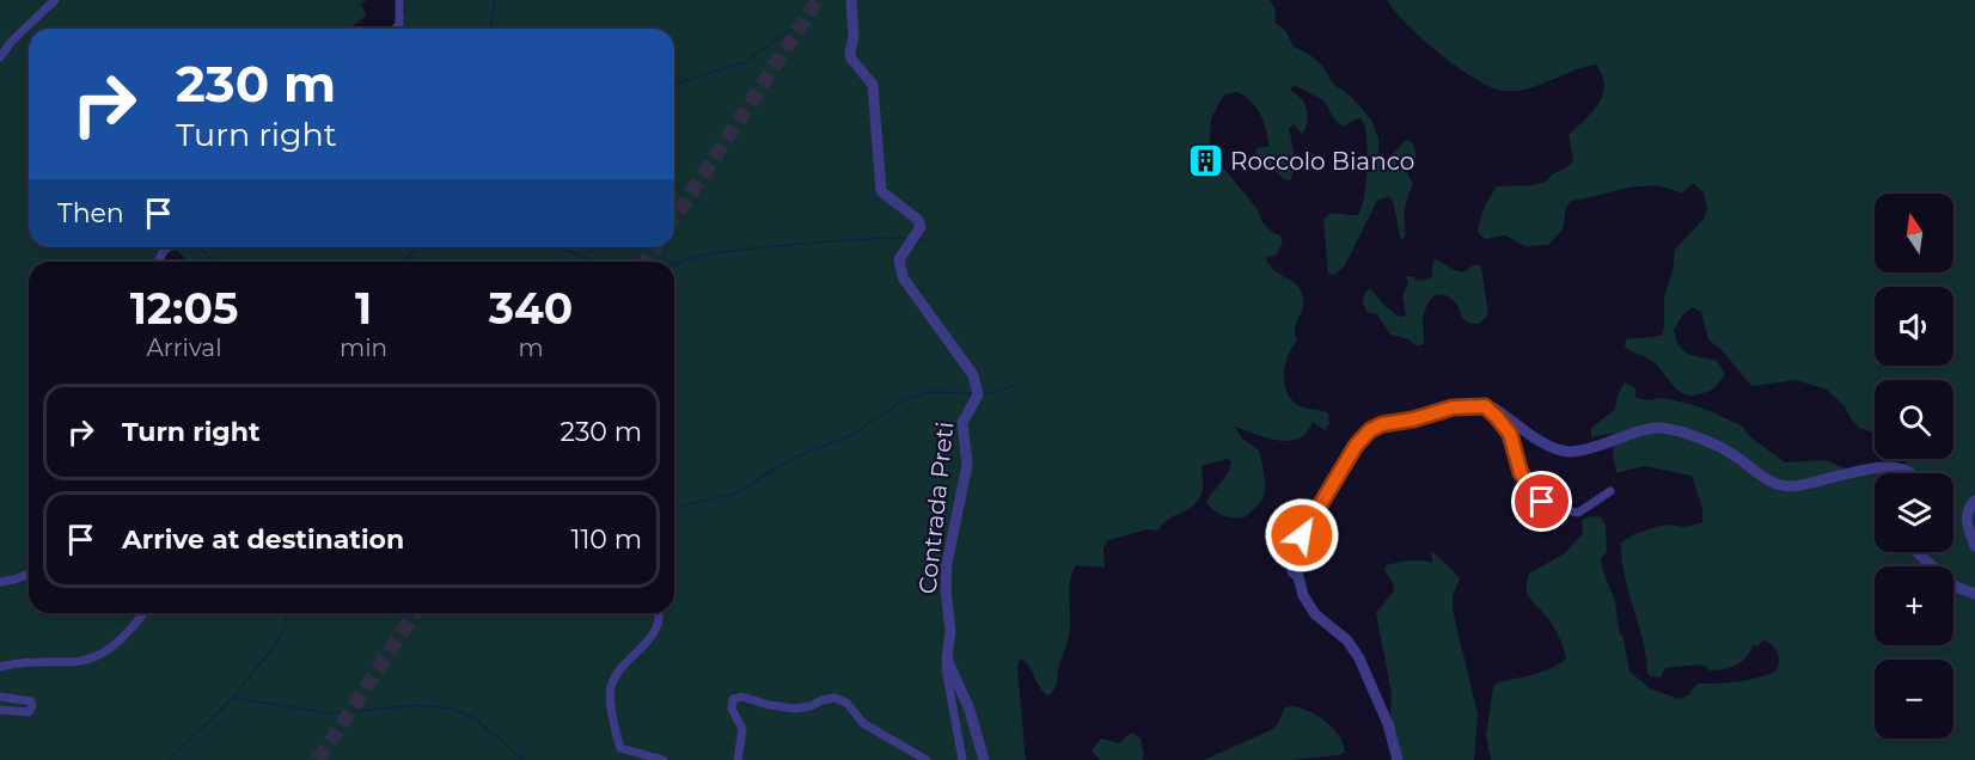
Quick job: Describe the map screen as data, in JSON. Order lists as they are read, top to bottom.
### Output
{
  "streets": {
    "street": ["Contrada Preti"]
  },
  "places": {
    "building": ["Roccolo Bianco"]
  },
  "north": "top",
  "page": {
    "turn": ["230 m", "Turn right"],
    "then": "Then",
    "map_buttons": ["+", "−"],
    "eta": [
      "12:05",
      "Arrival",
      "1",
      "min",
      "340",
      "m"
    ],
    "list": [
      {
        "name": "Turn right",
        "value": "230 m"
      },
      {
        "name": "Arrive at destination",
        "value": "110 m"
      }
    ]
  }
}
